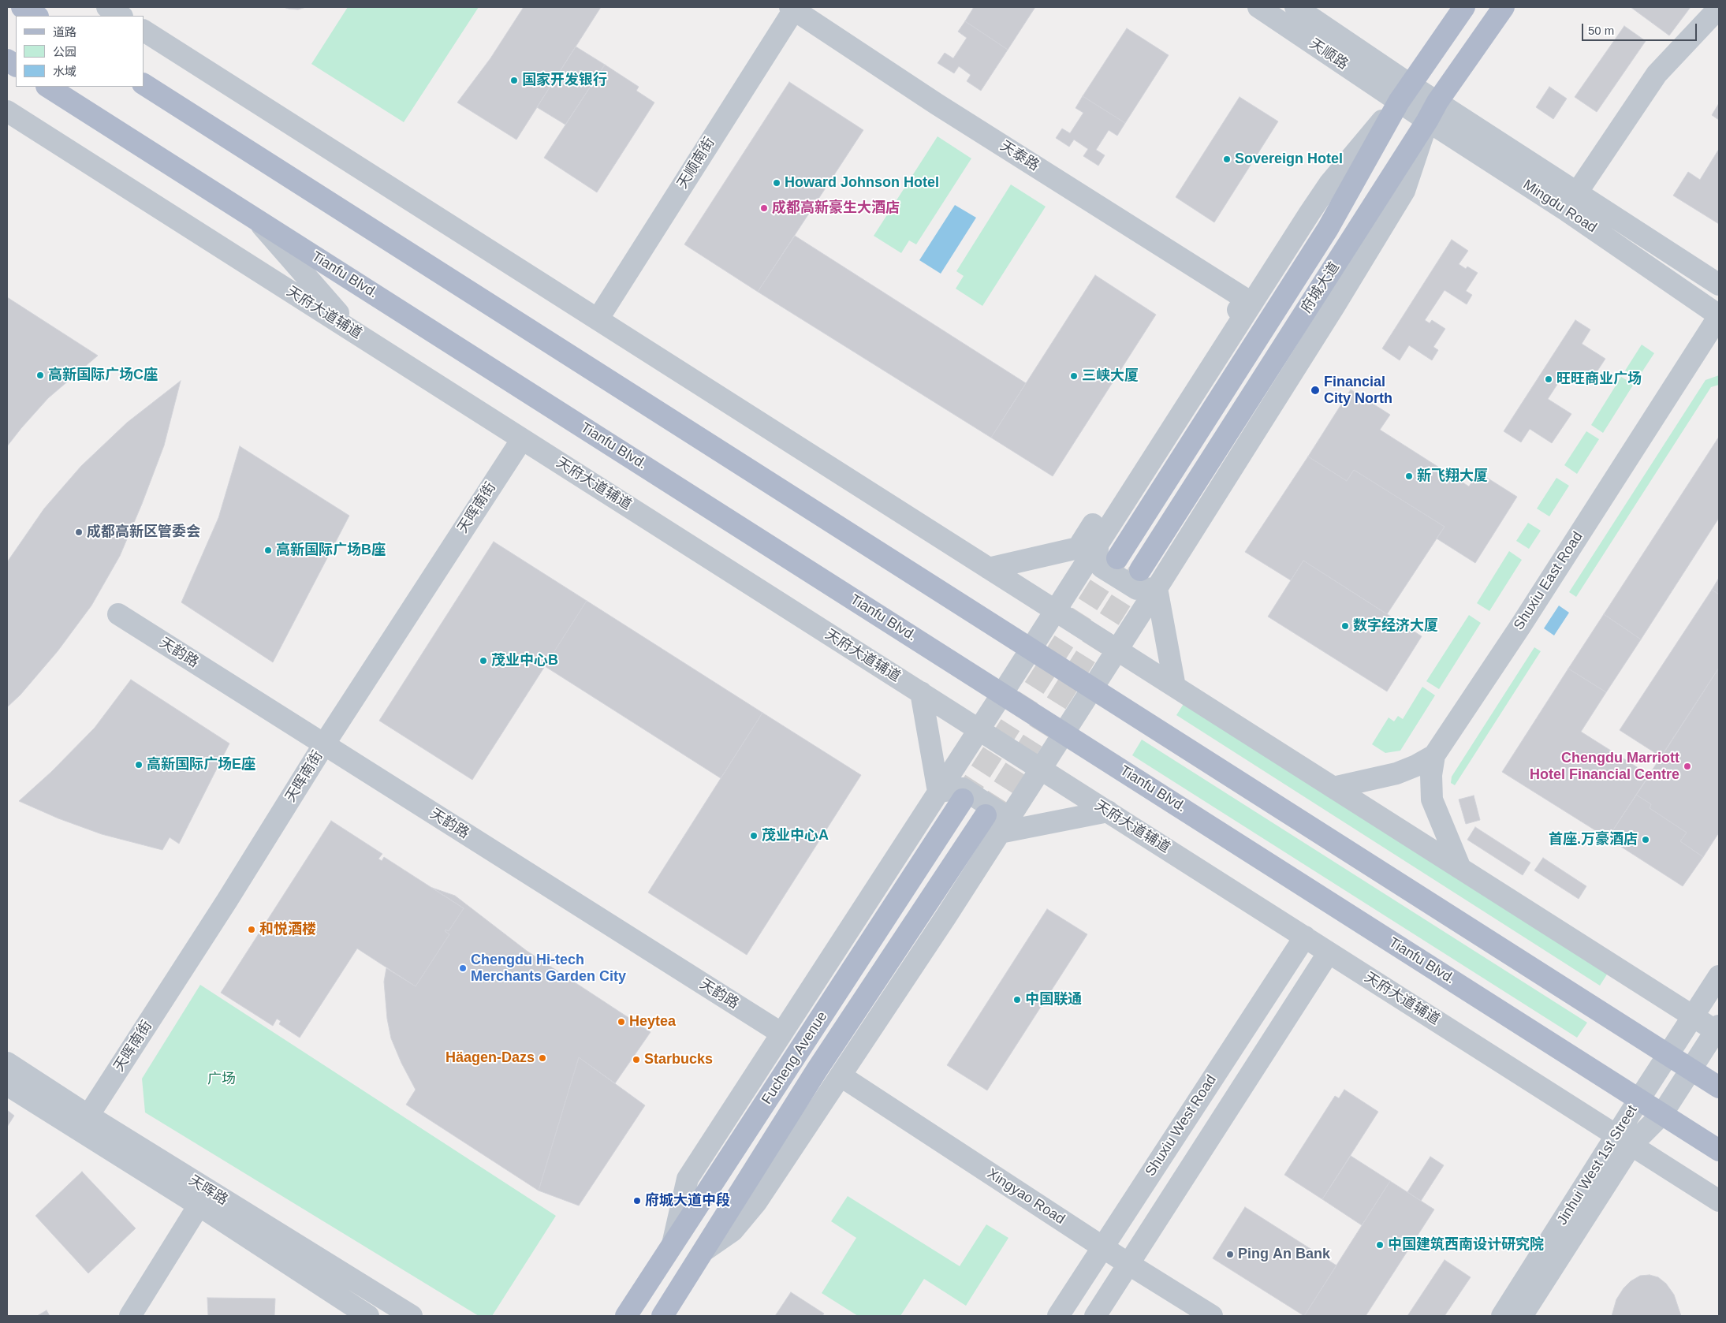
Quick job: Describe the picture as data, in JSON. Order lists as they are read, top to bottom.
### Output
{
  "streets": {
    "main road": ["Tianfu Blvd.", "府城大道", "Fucheng Avenue"],
    "street": [
      "天顺路",
      "天泰路",
      "天顺南街",
      "Mingdu Road",
      "天府大道辅道",
      "天晖南街",
      "Shuxiu East Road",
      "天韵路",
      "Shuxiu West Road",
      "Jinhui West 1st Street",
      "天晖路",
      "Xingyao Road"
    ]
  },
  "crossings": [
    ["天顺路", "Mingdu Road"],
    ["天顺路", "府城大道"],
    ["天泰路", "天顺南街"],
    ["Mingdu Road", "府城大道"],
    ["Mingdu Road", "Shuxiu East Road"],
    ["Tianfu Blvd.", "Jinhui West 1st Street"],
    ["天府大道辅道", "天晖南街"],
    ["天府大道辅道", "Shuxiu West Road"],
    ["天府大道辅道", "Jinhui West 1st Street"],
    ["天晖南街", "天韵路"],
    ["天晖南街", "天晖路"],
    ["Shuxiu West Road", "Xingyao Road"]
  ],
  "parks": ["广场"],
  "places": [
    "国家开发银行",
    "Sovereign Hotel",
    "Howard Johnson Hotel",
    "成都高新豪生大酒店",
    "高新国际广场C座",
    "三峡大厦",
    "旺旺商业广场",
    "Financial City North",
    "新飞翔大厦",
    "成都高新区管委会",
    "高新国际广场B座",
    "数字经济大厦",
    "茂业中心B",
    "高新国际广场E座",
    "Chengdu Marriott Hotel Financial Centre",
    "茂业中心A",
    "首座.万豪酒店",
    "和悦酒楼",
    "Chengdu Hi-tech Merchants Garden City",
    "中国联通",
    "Heytea",
    "Häagen-Dazs",
    "Starbucks",
    "府城大道中段",
    "中国建筑西南设计研究院",
    "Ping An Bank"
  ],
  "legend": ["道路", "公园", "水域"],
  "scale_bar": "50 m"
}
